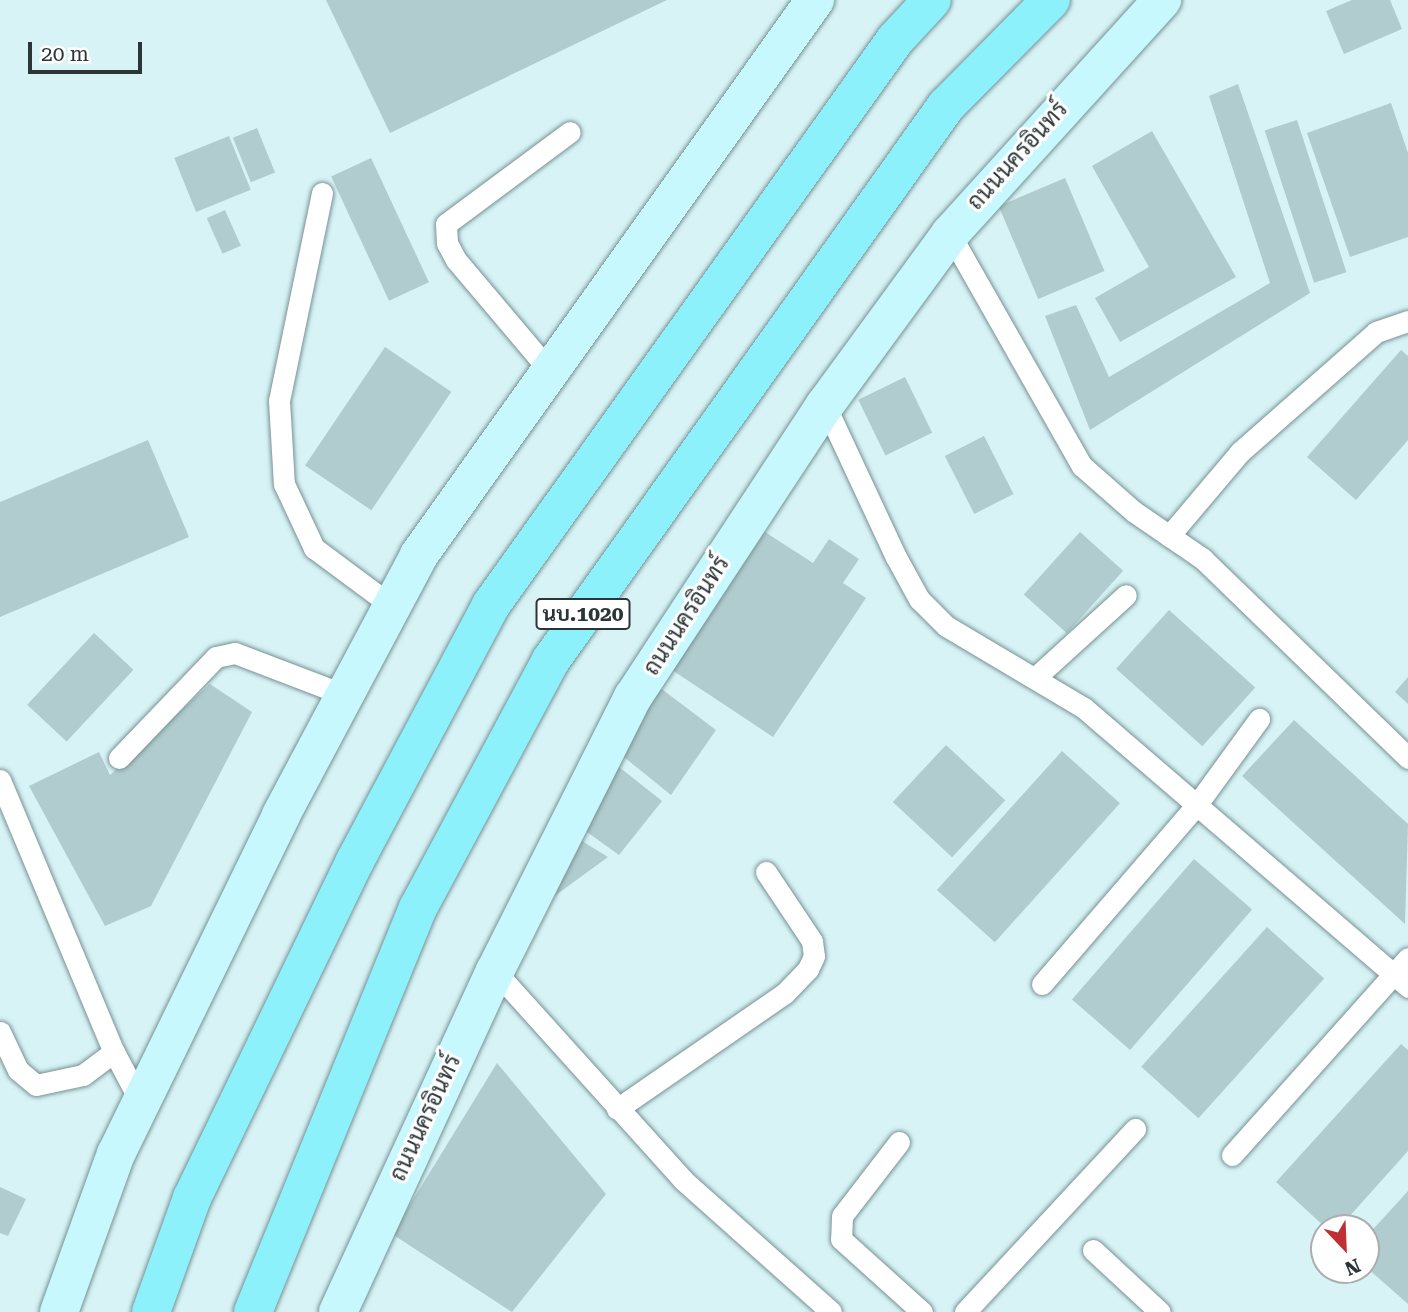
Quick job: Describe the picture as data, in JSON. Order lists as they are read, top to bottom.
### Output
{
  "streets": {
    "main road": ["ถนนนครอินทร์", "นบ.1020"]
  },
  "scale_bar": "20 m",
  "north": "bottom right"
}
